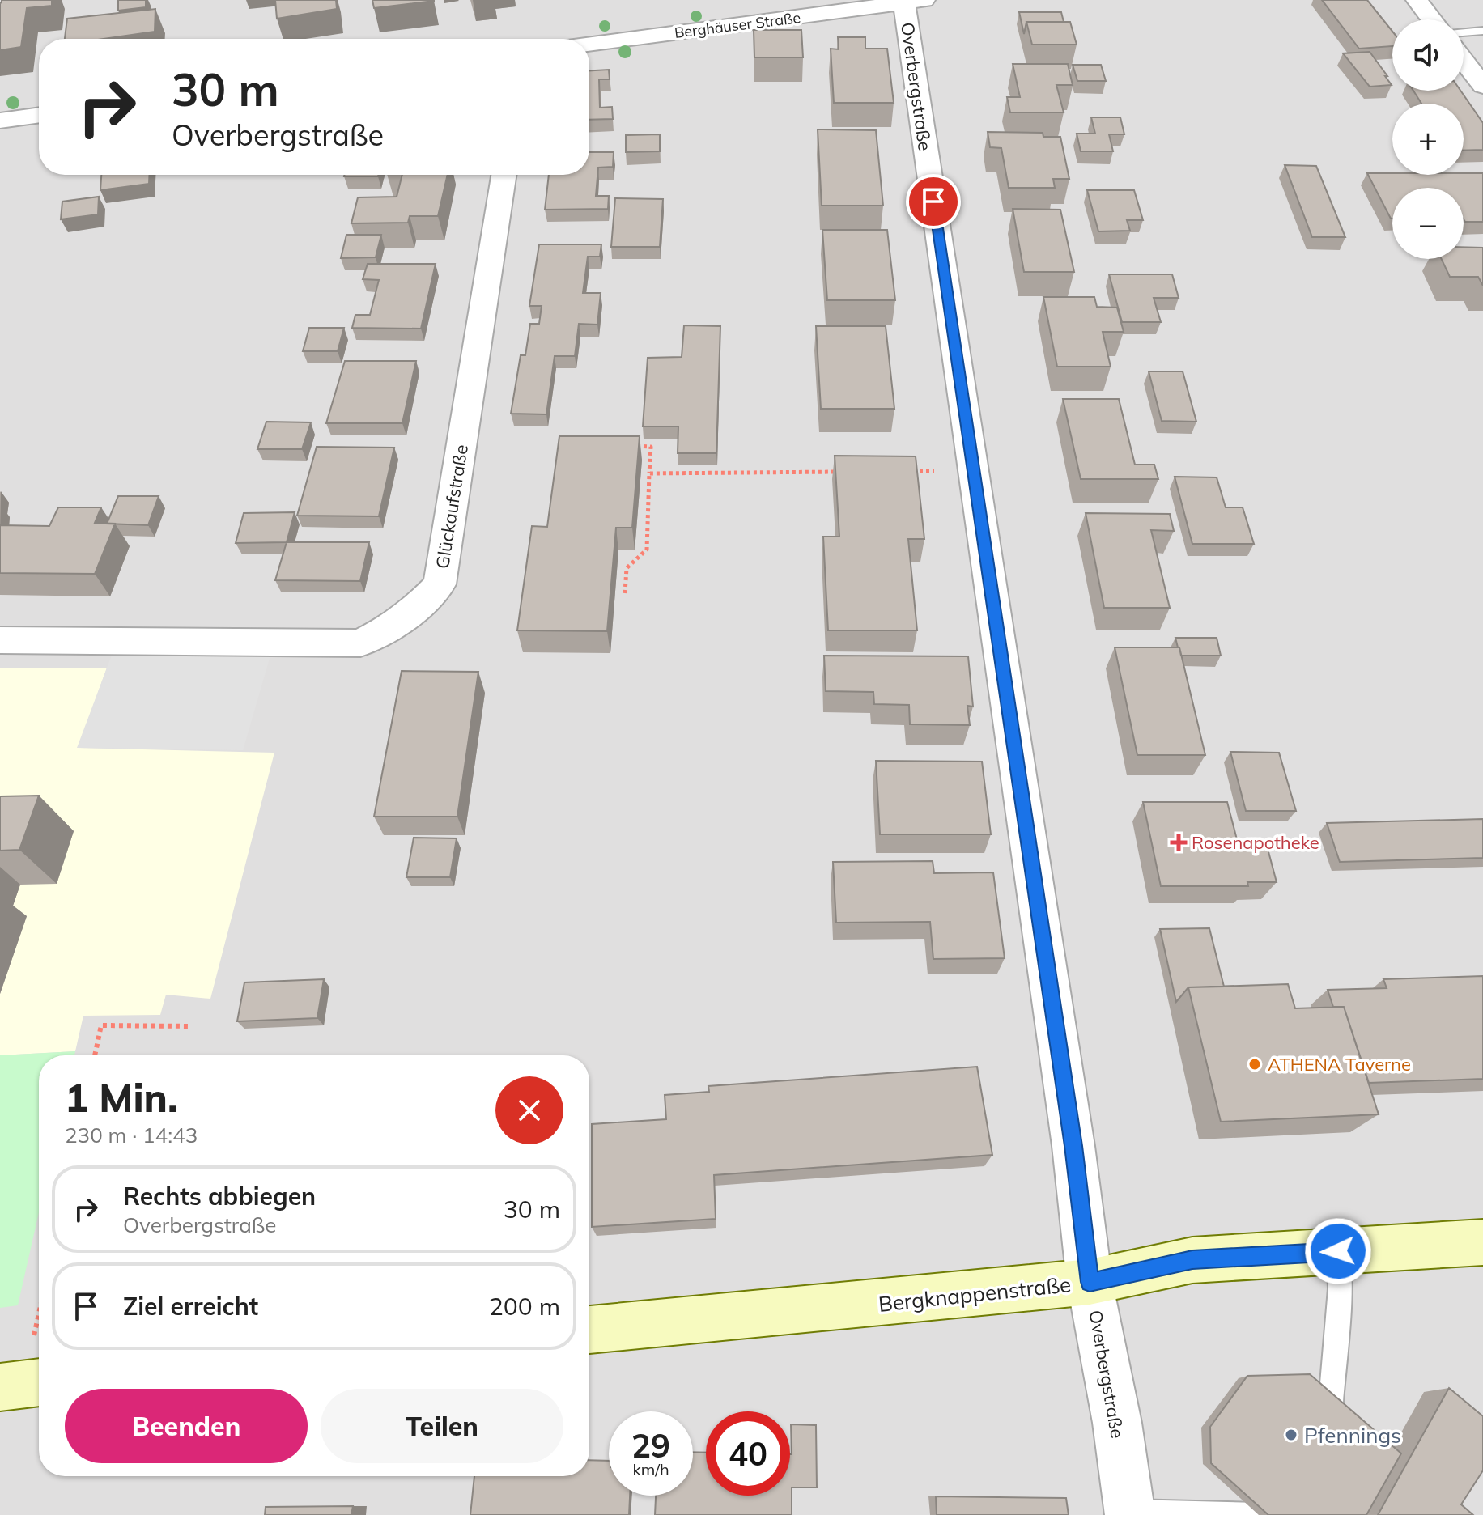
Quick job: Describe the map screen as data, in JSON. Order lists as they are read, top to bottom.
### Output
{
  "streets": {
    "street": [
      "Berghäuser Straße",
      "Overbergstraße",
      "Glückaufstraße",
      "Bergknappenstraße"
    ]
  },
  "crossings": [
    ["Berghäuser Straße", "Overbergstraße"],
    ["Overbergstraße", "Bergknappenstraße"]
  ],
  "places": {
    "health": ["Rosenapotheke"],
    "other": ["ATHENA Taverne", "Pfennings"]
  },
  "page": {
    "map_buttons": ["+", "−"],
    "turn": ["30 m", "Overbergstraße"],
    "heading": ["1 Min.", "230 m · 14:43"],
    "list": [
      {
        "name": "Rechts abbiegen",
        "note": "Overbergstraße",
        "value": "30 m"
      },
      {
        "name": "Ziel erreicht",
        "value": "200 m"
      }
    ],
    "buttons": ["Beenden", "Teilen"],
    "speed": "29 km/h",
    "limit": "40"
  }
}
